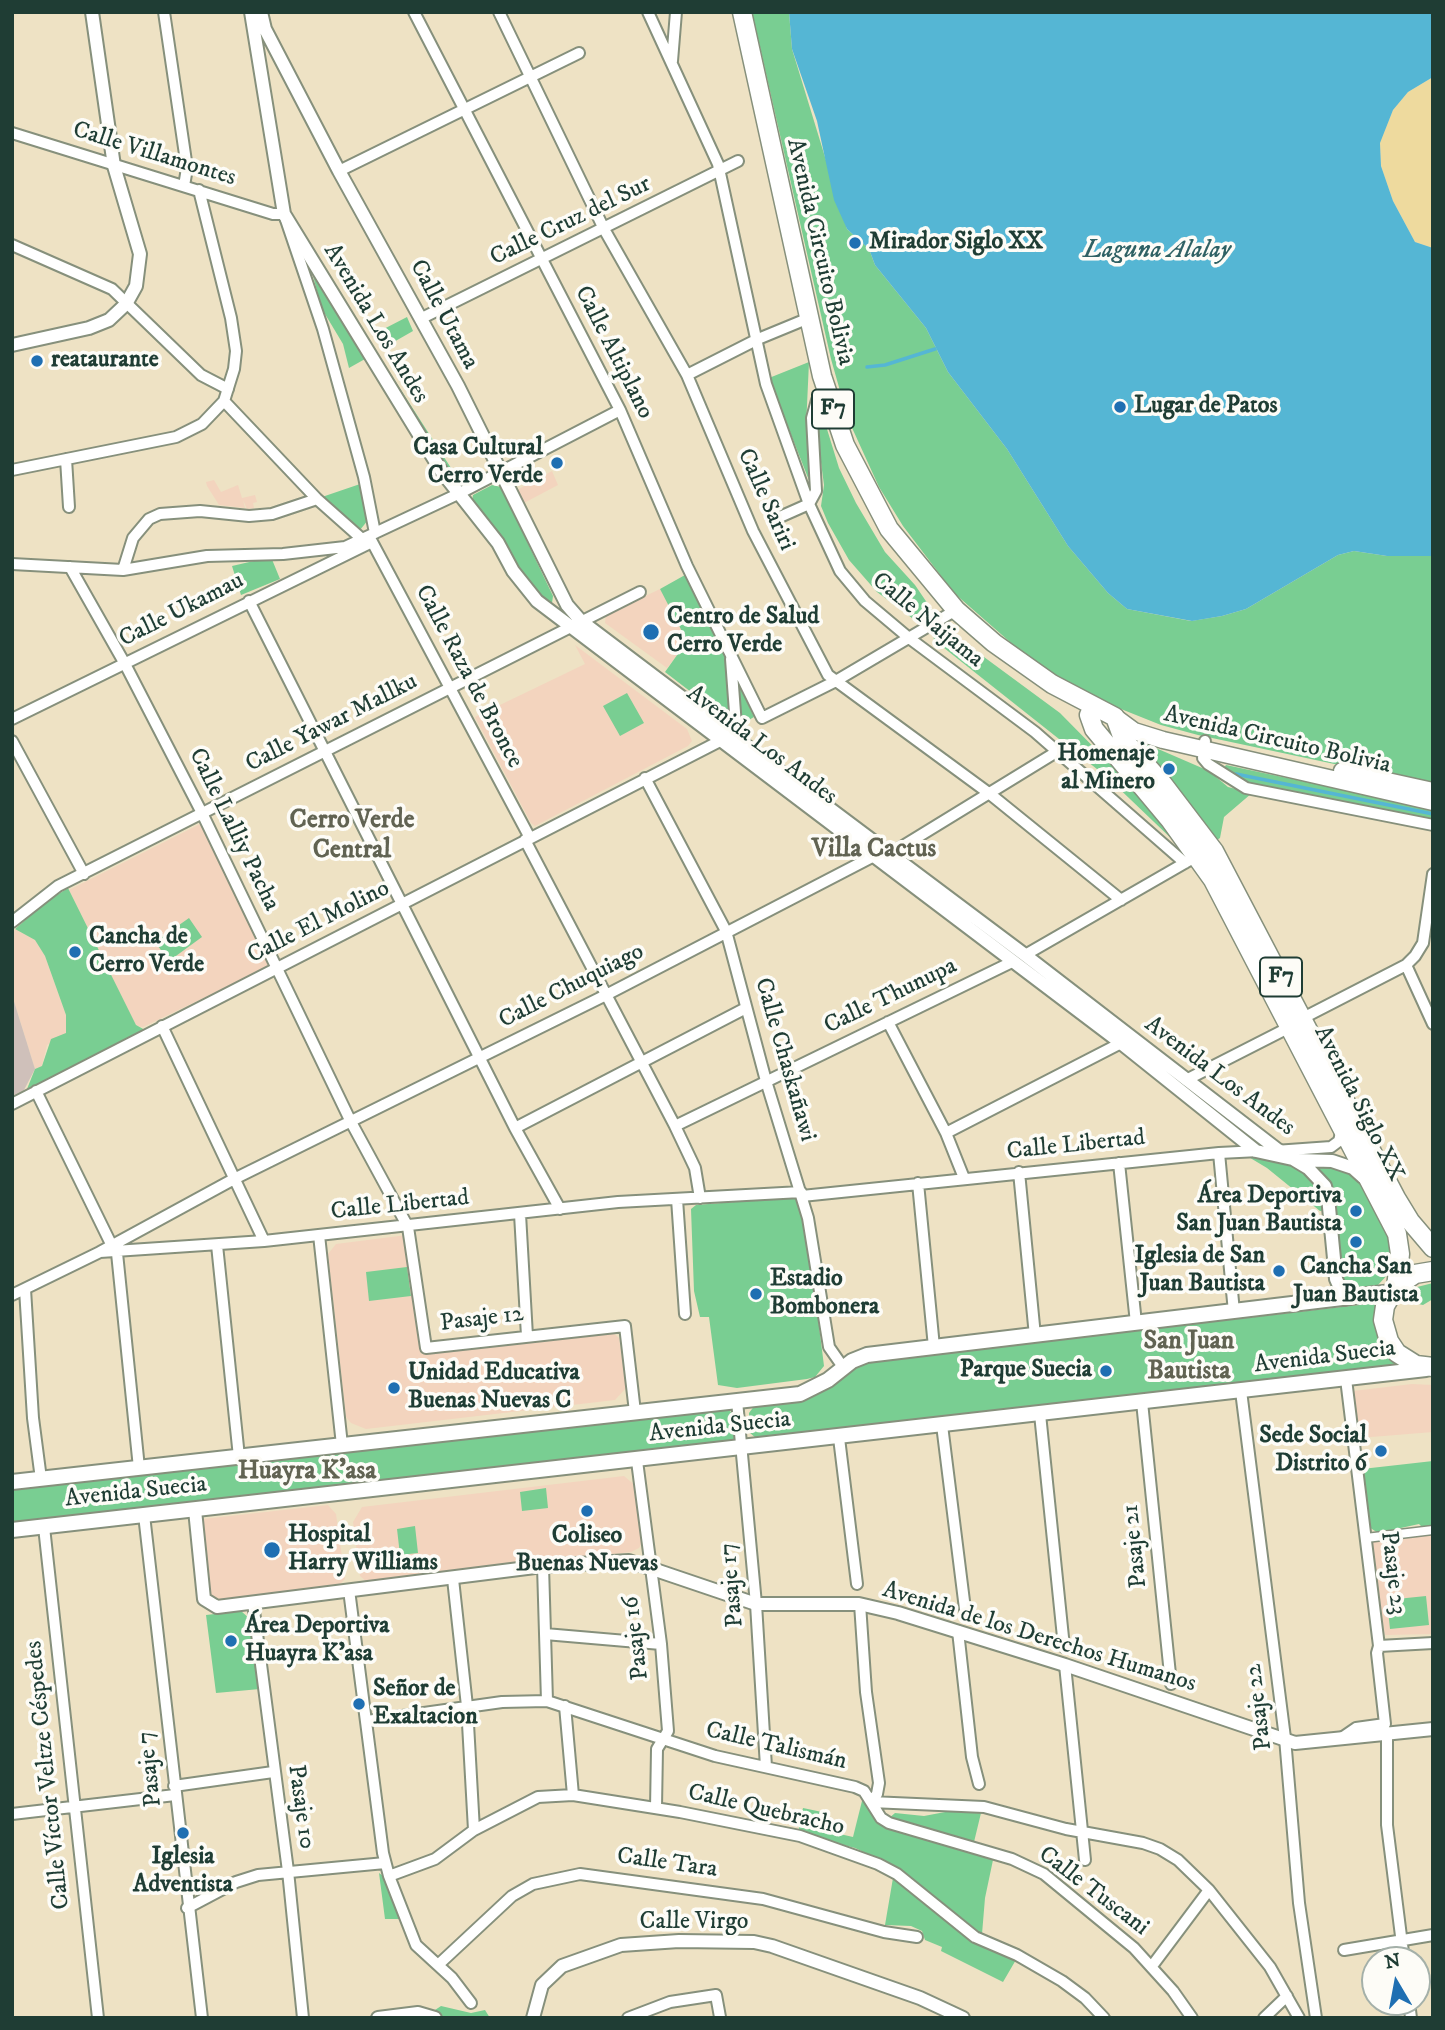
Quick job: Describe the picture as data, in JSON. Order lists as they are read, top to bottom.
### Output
{
  "streets": {
    "highway": ["Avenida Circuito Bolivia", "F7", "Avenida Siglo XX"],
    "main road": ["Avenida Suecia"],
    "street": [
      "Calle Villamontes",
      "Calle Cruz del Sur",
      "Calle Utama",
      "Avenida Los Andes",
      "Calle Altiplano",
      "Calle Sariri",
      "Calle Ukamau",
      "Calle Naijama",
      "Calle Raza de Bronce",
      "Calle Yawar Mallku",
      "Calle Lalliy Pacha",
      "Calle El Molino",
      "Calle Chuquiago",
      "Calle Thunupa",
      "Calle Chaskañawi",
      "Calle Libertad",
      "Pasaje 12",
      "Pasaje 21",
      "Pasaje 23",
      "Pasaje 17",
      "Pasaje 16",
      "Avenida de los Derechos Humanos",
      "Pasaje 22",
      "Calle Talismán",
      "Pasaje 7",
      "Calle Víctor Veltze Céspedes",
      "Pasaje 10",
      "Calle Quebracho",
      "Calle Tara",
      "Calle Tuscani",
      "Calle Virgo"
    ]
  },
  "crossings": [
    ["Calle Villamontes", "Avenida Los Andes"],
    ["Calle Villamontes", "Calle Raza de Bronce"],
    ["Calle Cruz del Sur", "Calle Utama"],
    ["Calle Cruz del Sur", "Calle Altiplano"],
    ["Calle Cruz del Sur", "Calle Sariri"],
    ["Calle Cruz del Sur", "Calle Naijama"],
    ["Avenida Circuito Bolivia", "Avenida Siglo XX"],
    ["Calle Utama", "Avenida Los Andes"],
    ["Calle Utama", "Calle Ukamau"],
    ["Calle Utama", "Calle Yawar Mallku"],
    ["Avenida Los Andes", "Calle Ukamau"],
    ["Avenida Los Andes", "Calle Raza de Bronce"],
    ["Avenida Los Andes", "Calle Yawar Mallku"],
    ["Avenida Los Andes", "Calle El Molino"],
    ["Avenida Los Andes", "Calle Chuquiago"],
    ["Avenida Los Andes", "Calle Thunupa"],
    ["Avenida Los Andes", "Avenida Siglo XX"],
    ["Avenida Los Andes", "Calle Libertad"],
    ["Avenida Los Andes", "Avenida Suecia"],
    ["Calle Altiplano", "Calle Sariri"],
    ["Calle Altiplano", "Calle Ukamau"],
    ["F7", "Avenida Siglo XX"],
    ["F7", "Avenida Suecia"],
    ["Calle Sariri", "Calle Chuquiago"],
    ["Calle Ukamau", "Calle Raza de Bronce"],
    ["Calle Ukamau", "Calle Lalliy Pacha"],
    ["Calle Naijama", "Calle Chuquiago"],
    ["Calle Naijama", "Avenida Siglo XX"],
    ["Calle Raza de Bronce", "Calle Yawar Mallku"],
    ["Calle Raza de Bronce", "Calle El Molino"],
    ["Calle Raza de Bronce", "Calle Chuquiago"],
    ["Calle Raza de Bronce", "Calle Thunupa"],
    ["Calle Raza de Bronce", "Calle Libertad"],
    ["Calle Yawar Mallku", "Calle Lalliy Pacha"],
    ["Calle Lalliy Pacha", "Calle El Molino"],
    ["Calle Lalliy Pacha", "Calle Chuquiago"],
    ["Calle Lalliy Pacha", "Calle Libertad"],
    ["Calle Lalliy Pacha", "Pasaje 12"],
    ["Calle El Molino", "Calle Chaskañawi"],
    ["Calle Chuquiago", "Calle Chaskañawi"],
    ["Calle Chuquiago", "Calle Libertad"],
    ["Calle Thunupa", "Calle Chaskañawi"],
    ["Calle Chaskañawi", "Calle Libertad"],
    ["Calle Chaskañawi", "Avenida Suecia"],
    ["Avenida Siglo XX", "Calle Libertad"],
    ["Avenida Siglo XX", "Avenida Suecia"],
    ["Calle Libertad", "Pasaje 12"],
    ["Pasaje 12", "Avenida Suecia"],
    ["Avenida Suecia", "Pasaje 21"],
    ["Avenida Suecia", "Pasaje 23"],
    ["Avenida Suecia", "Pasaje 17"],
    ["Avenida Suecia", "Pasaje 16"],
    ["Avenida Suecia", "Avenida de los Derechos Humanos"],
    ["Avenida Suecia", "Pasaje 22"],
    ["Avenida Suecia", "Pasaje 7"],
    ["Avenida Suecia", "Calle Víctor Veltze Céspedes"],
    ["Pasaje 23", "Avenida de los Derechos Humanos"],
    ["Pasaje 17", "Avenida de los Derechos Humanos"],
    ["Pasaje 17", "Calle Talismán"],
    ["Pasaje 16", "Avenida de los Derechos Humanos"],
    ["Pasaje 16", "Calle Talismán"],
    ["Pasaje 16", "Calle Quebracho"],
    ["Avenida de los Derechos Humanos", "Pasaje 22"],
    ["Avenida de los Derechos Humanos", "Pasaje 10"],
    ["Calle Talismán", "Calle Tuscani"]
  ],
  "districts": [
    "Cerro Verde Central",
    "Villa Cactus",
    "San Juan Bautista",
    "Huayra K'asa"
  ],
  "water": ["Laguna Alalay"],
  "places": [
    "Mirador Siglo XX",
    "reataurante",
    "Lugar de Patos",
    "Casa Cultural Cerro Verde",
    "Centro de Salud Cerro Verde",
    "Homenaje al Minero",
    "Cancha de Cerro Verde",
    "Área Deportiva San Juan Bautista",
    "Cancha San Juan Bautista",
    "Iglesia de San Juan Bautista",
    "Estadio Bombonera",
    "Parque Suecia",
    "Unidad Educativa Buenas Nuevas C",
    "Sede Social Distrito 6",
    "Coliseo Buenas Nuevas",
    "Hospital Harry Williams",
    "Área Deportiva Huayra K'asa",
    "Señor de Exaltacion",
    "Iglesia Adventista"
  ],
  "north": "top"
}
